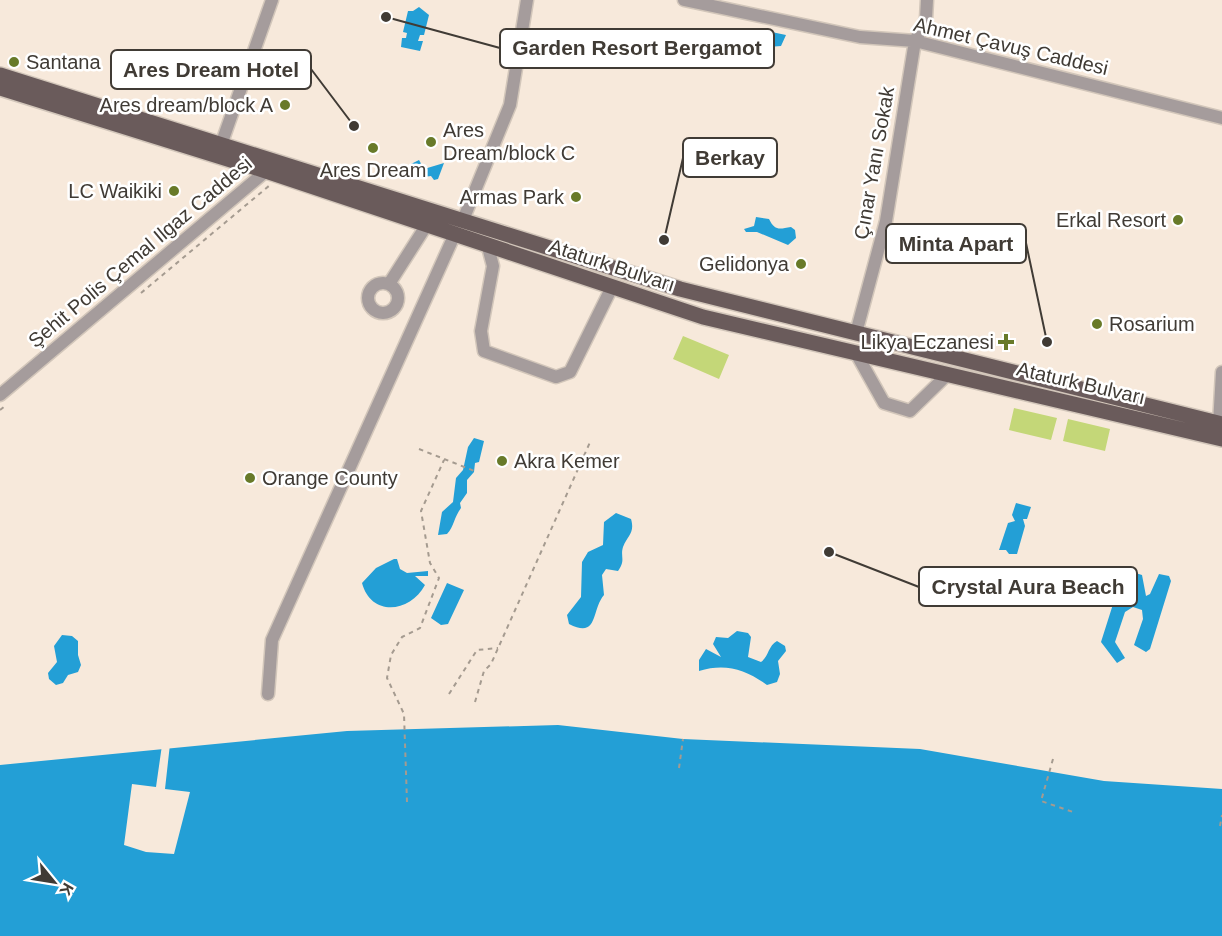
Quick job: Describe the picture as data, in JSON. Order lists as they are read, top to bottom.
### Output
{
  "streets": {
    "main road": ["Ataturk Bulvarı"],
    "street": ["Ahmet Çavuş Caddesi", "Çınar Yanı Sokak", "Şehit Polis Çemal Ilgaz Caddesi"]
  },
  "crossings": [
    ["Ahmet Çavuş Caddesi", "Çınar Yanı Sokak"],
    ["Çınar Yanı Sokak", "Ataturk Bulvarı"],
    ["Şehit Polis Çemal Ilgaz Caddesi", "Ataturk Bulvarı"]
  ],
  "places": {
    "other": [
      "Garden Resort Bergamot",
      "Santana",
      "Ares dream/block A",
      "Ares Dream Hotel",
      "Ares Dream/block C",
      "Ares Dream",
      "LC Waikiki",
      "Armas Park",
      "Erkal Resort",
      "Berkay",
      "Gelidonya",
      "Rosarium",
      "Minta Apart",
      "Akra Kemer",
      "Orange County",
      "Crystal Aura Beach"
    ],
    "health": ["Likya Eczanesi"]
  },
  "north": "bottom right"
}
